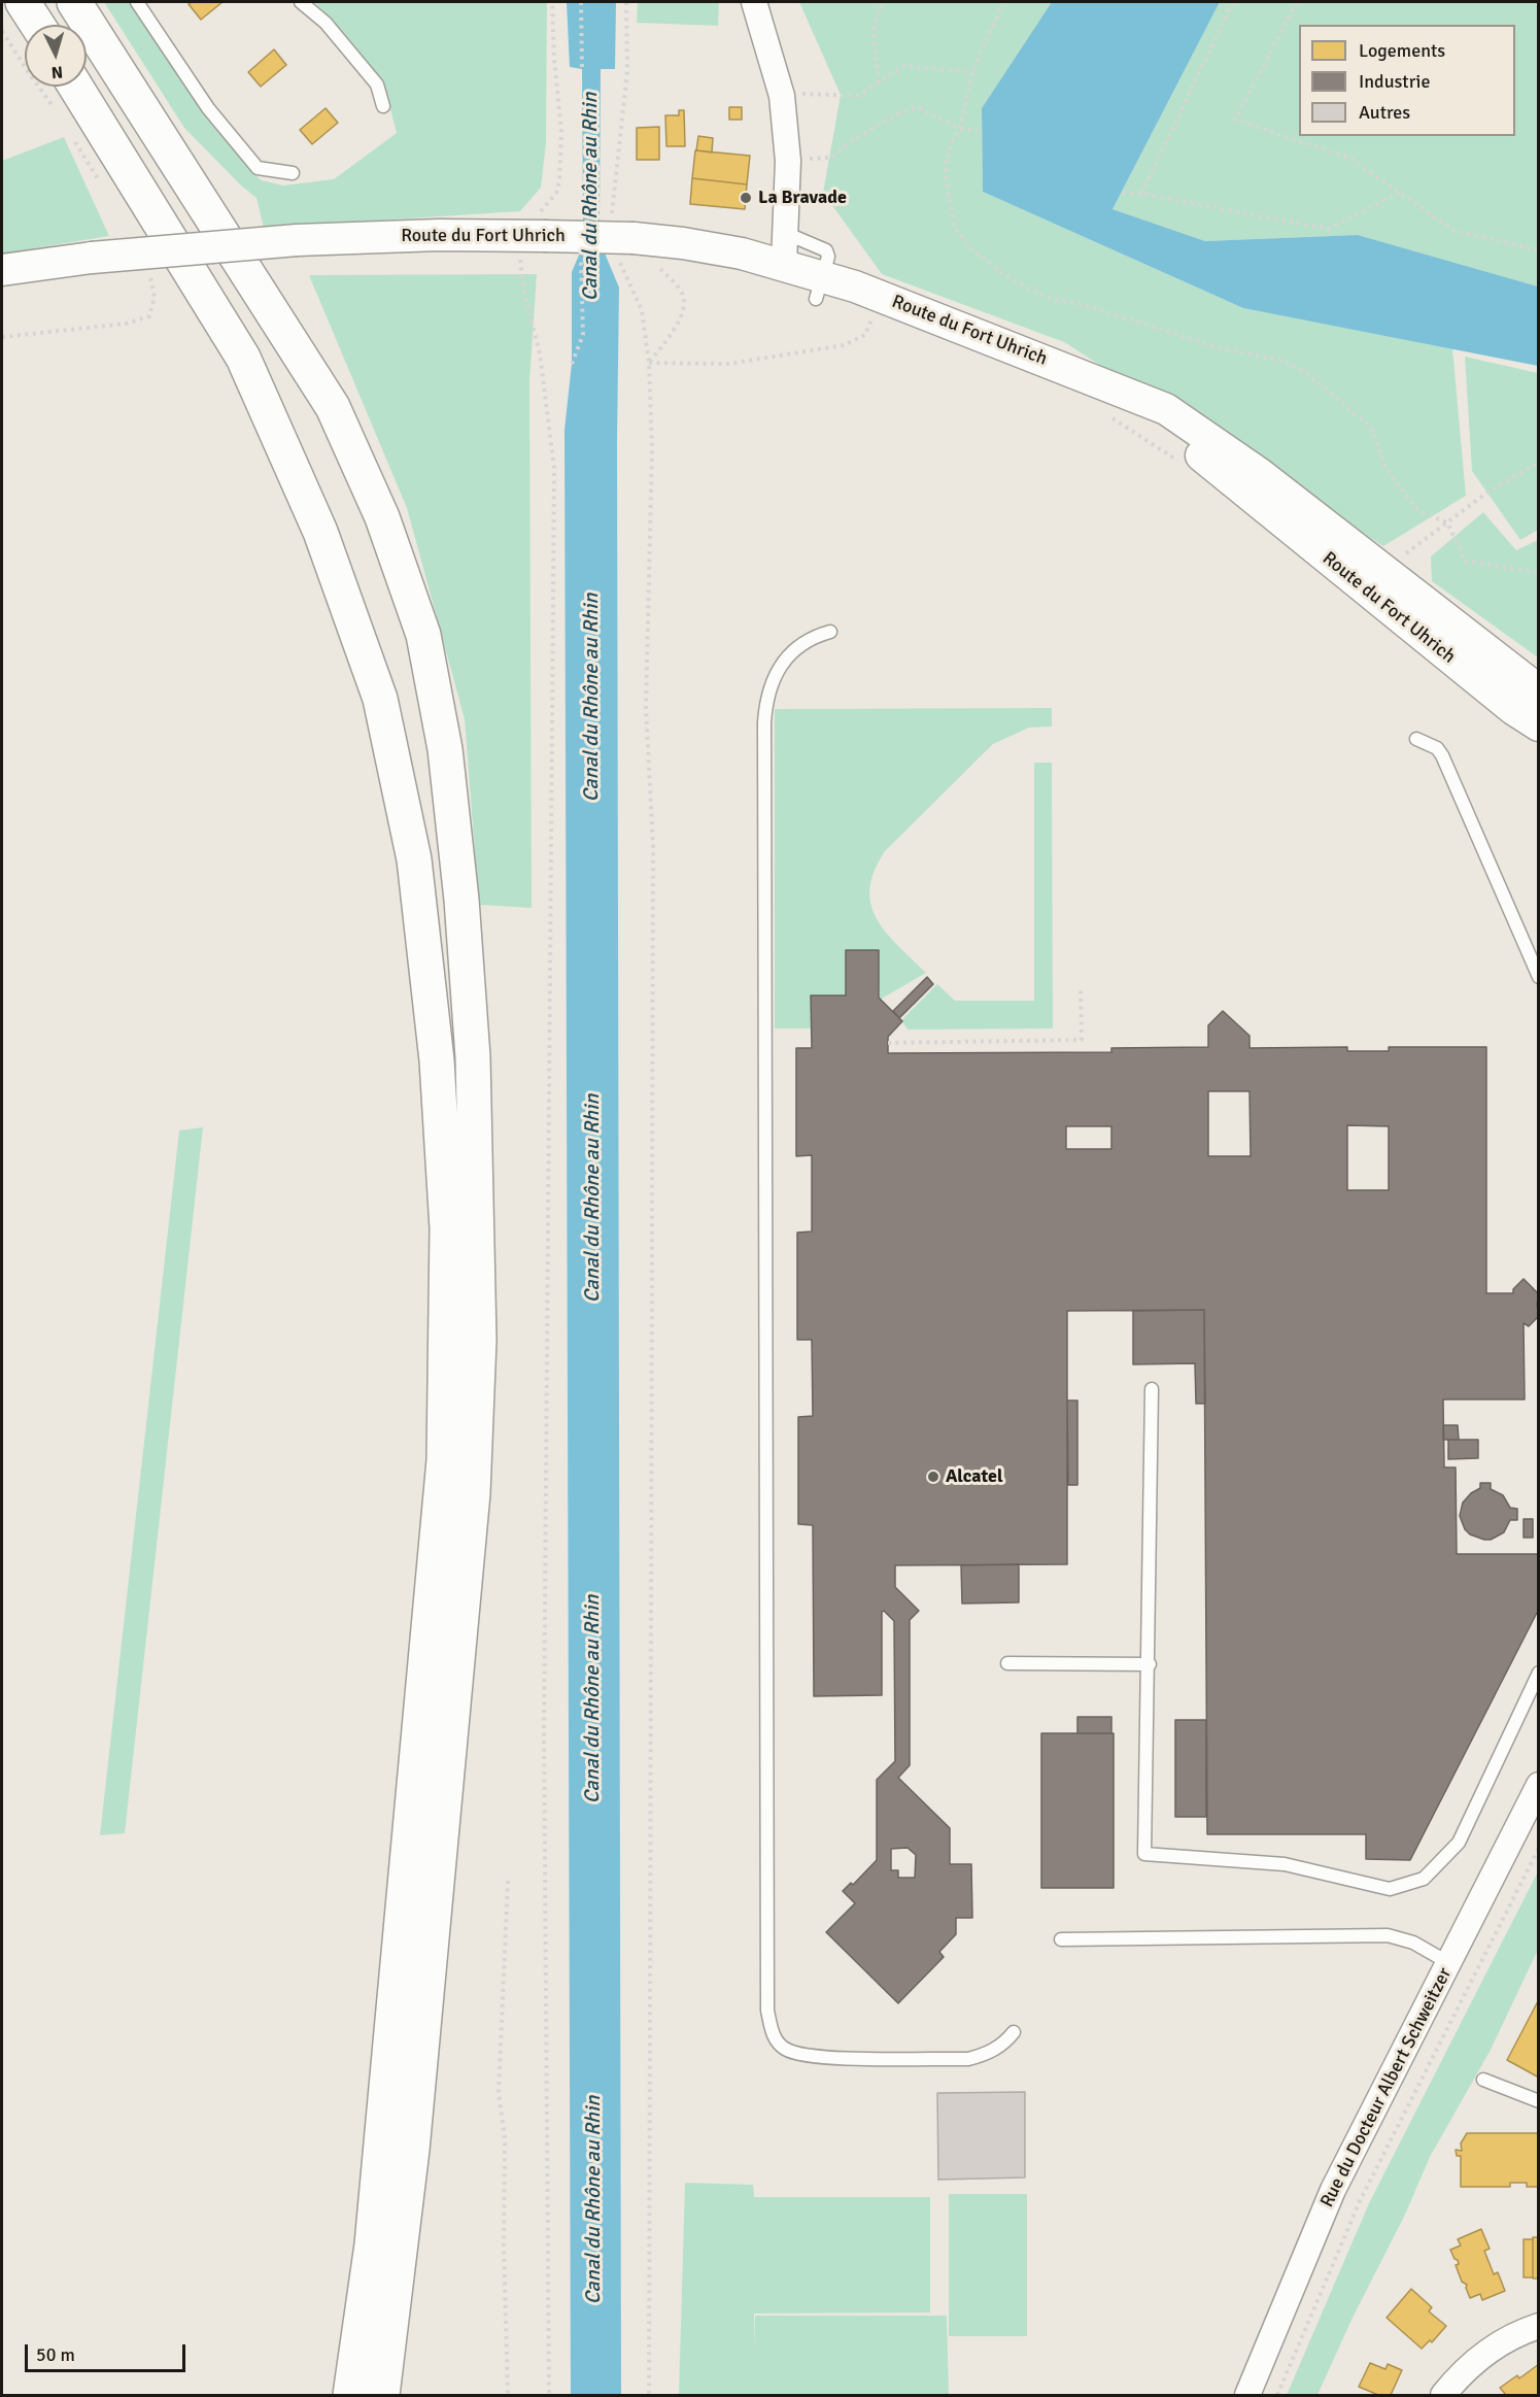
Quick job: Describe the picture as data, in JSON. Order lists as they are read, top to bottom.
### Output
{
  "streets": {
    "street": ["Route du Fort Uhrich", "Rue du Docteur Albert Schweitzer"]
  },
  "water": ["Canal du Rhône au Rhin"],
  "places": ["La Bravade", "Alcatel"],
  "legend": ["Logements", "Industrie", "Autres"],
  "scale_bar": "50 m",
  "north": "bottom"
}
